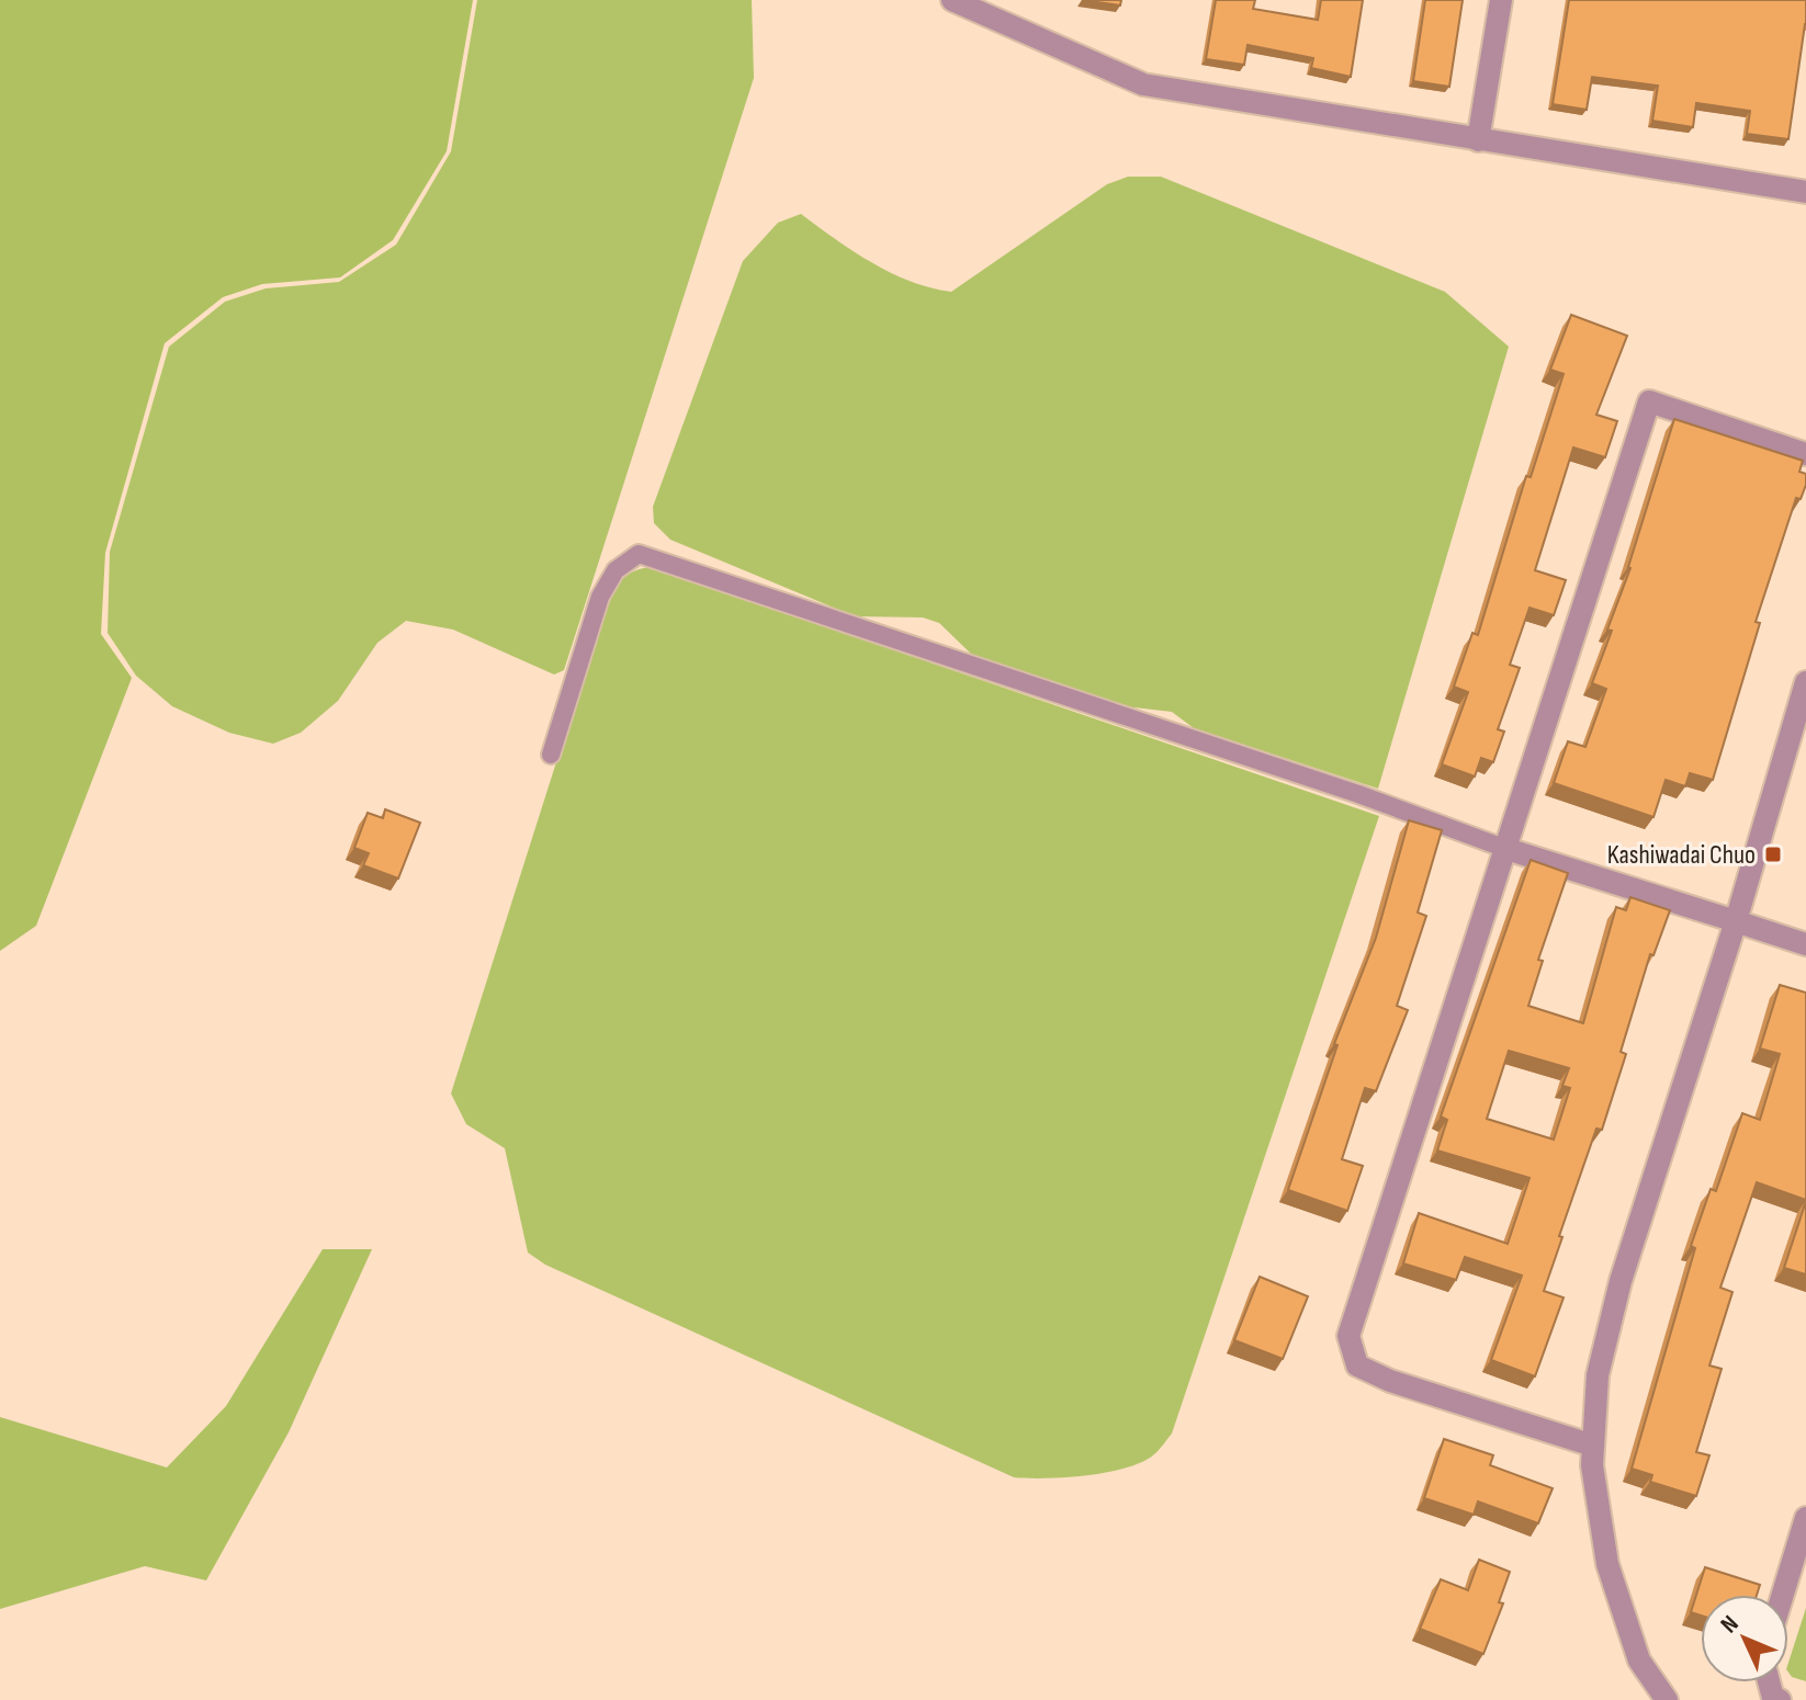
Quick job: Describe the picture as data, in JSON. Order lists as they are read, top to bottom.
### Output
{
  "places": {
    "transit": ["Kashiwadai Chuo"]
  },
  "north": "top left"
}
